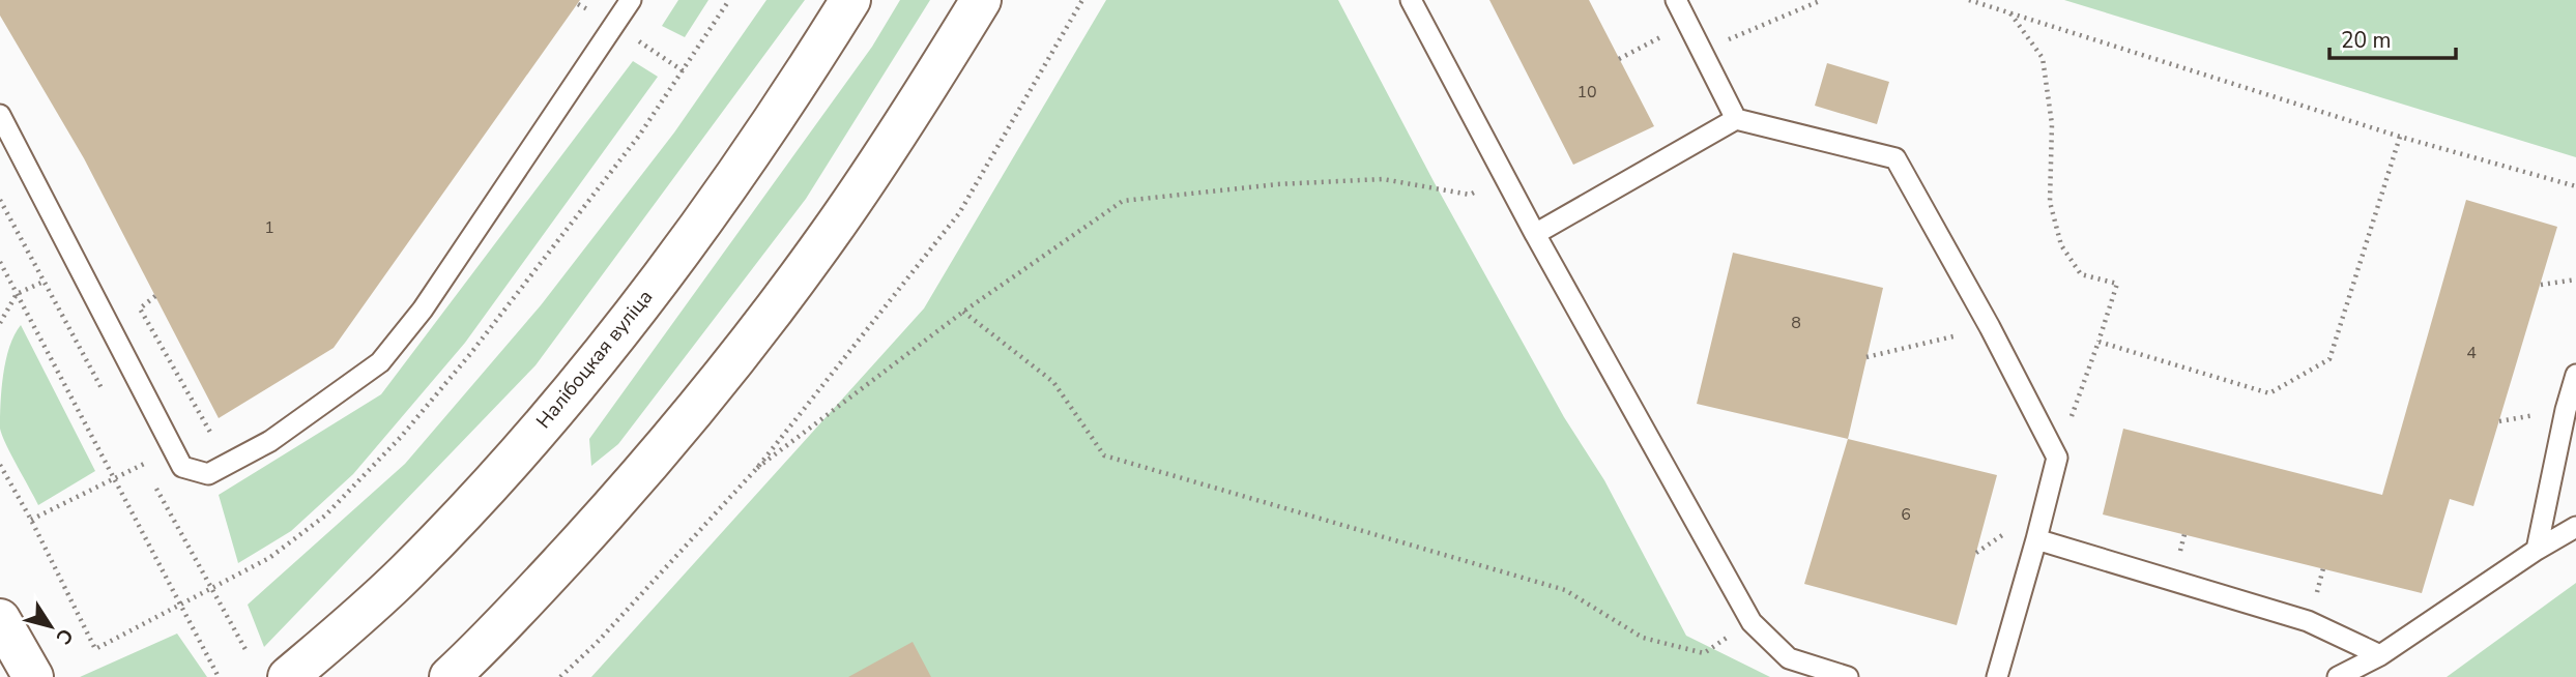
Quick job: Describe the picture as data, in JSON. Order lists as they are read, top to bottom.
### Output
{
  "streets": {
    "main road": ["Налібоцкая вуліца"]
  },
  "house_numbers": [
    "10",
    "1",
    "8",
    "4",
    "6"
  ],
  "scale_bar": "20 m",
  "north": "bottom right"
}
